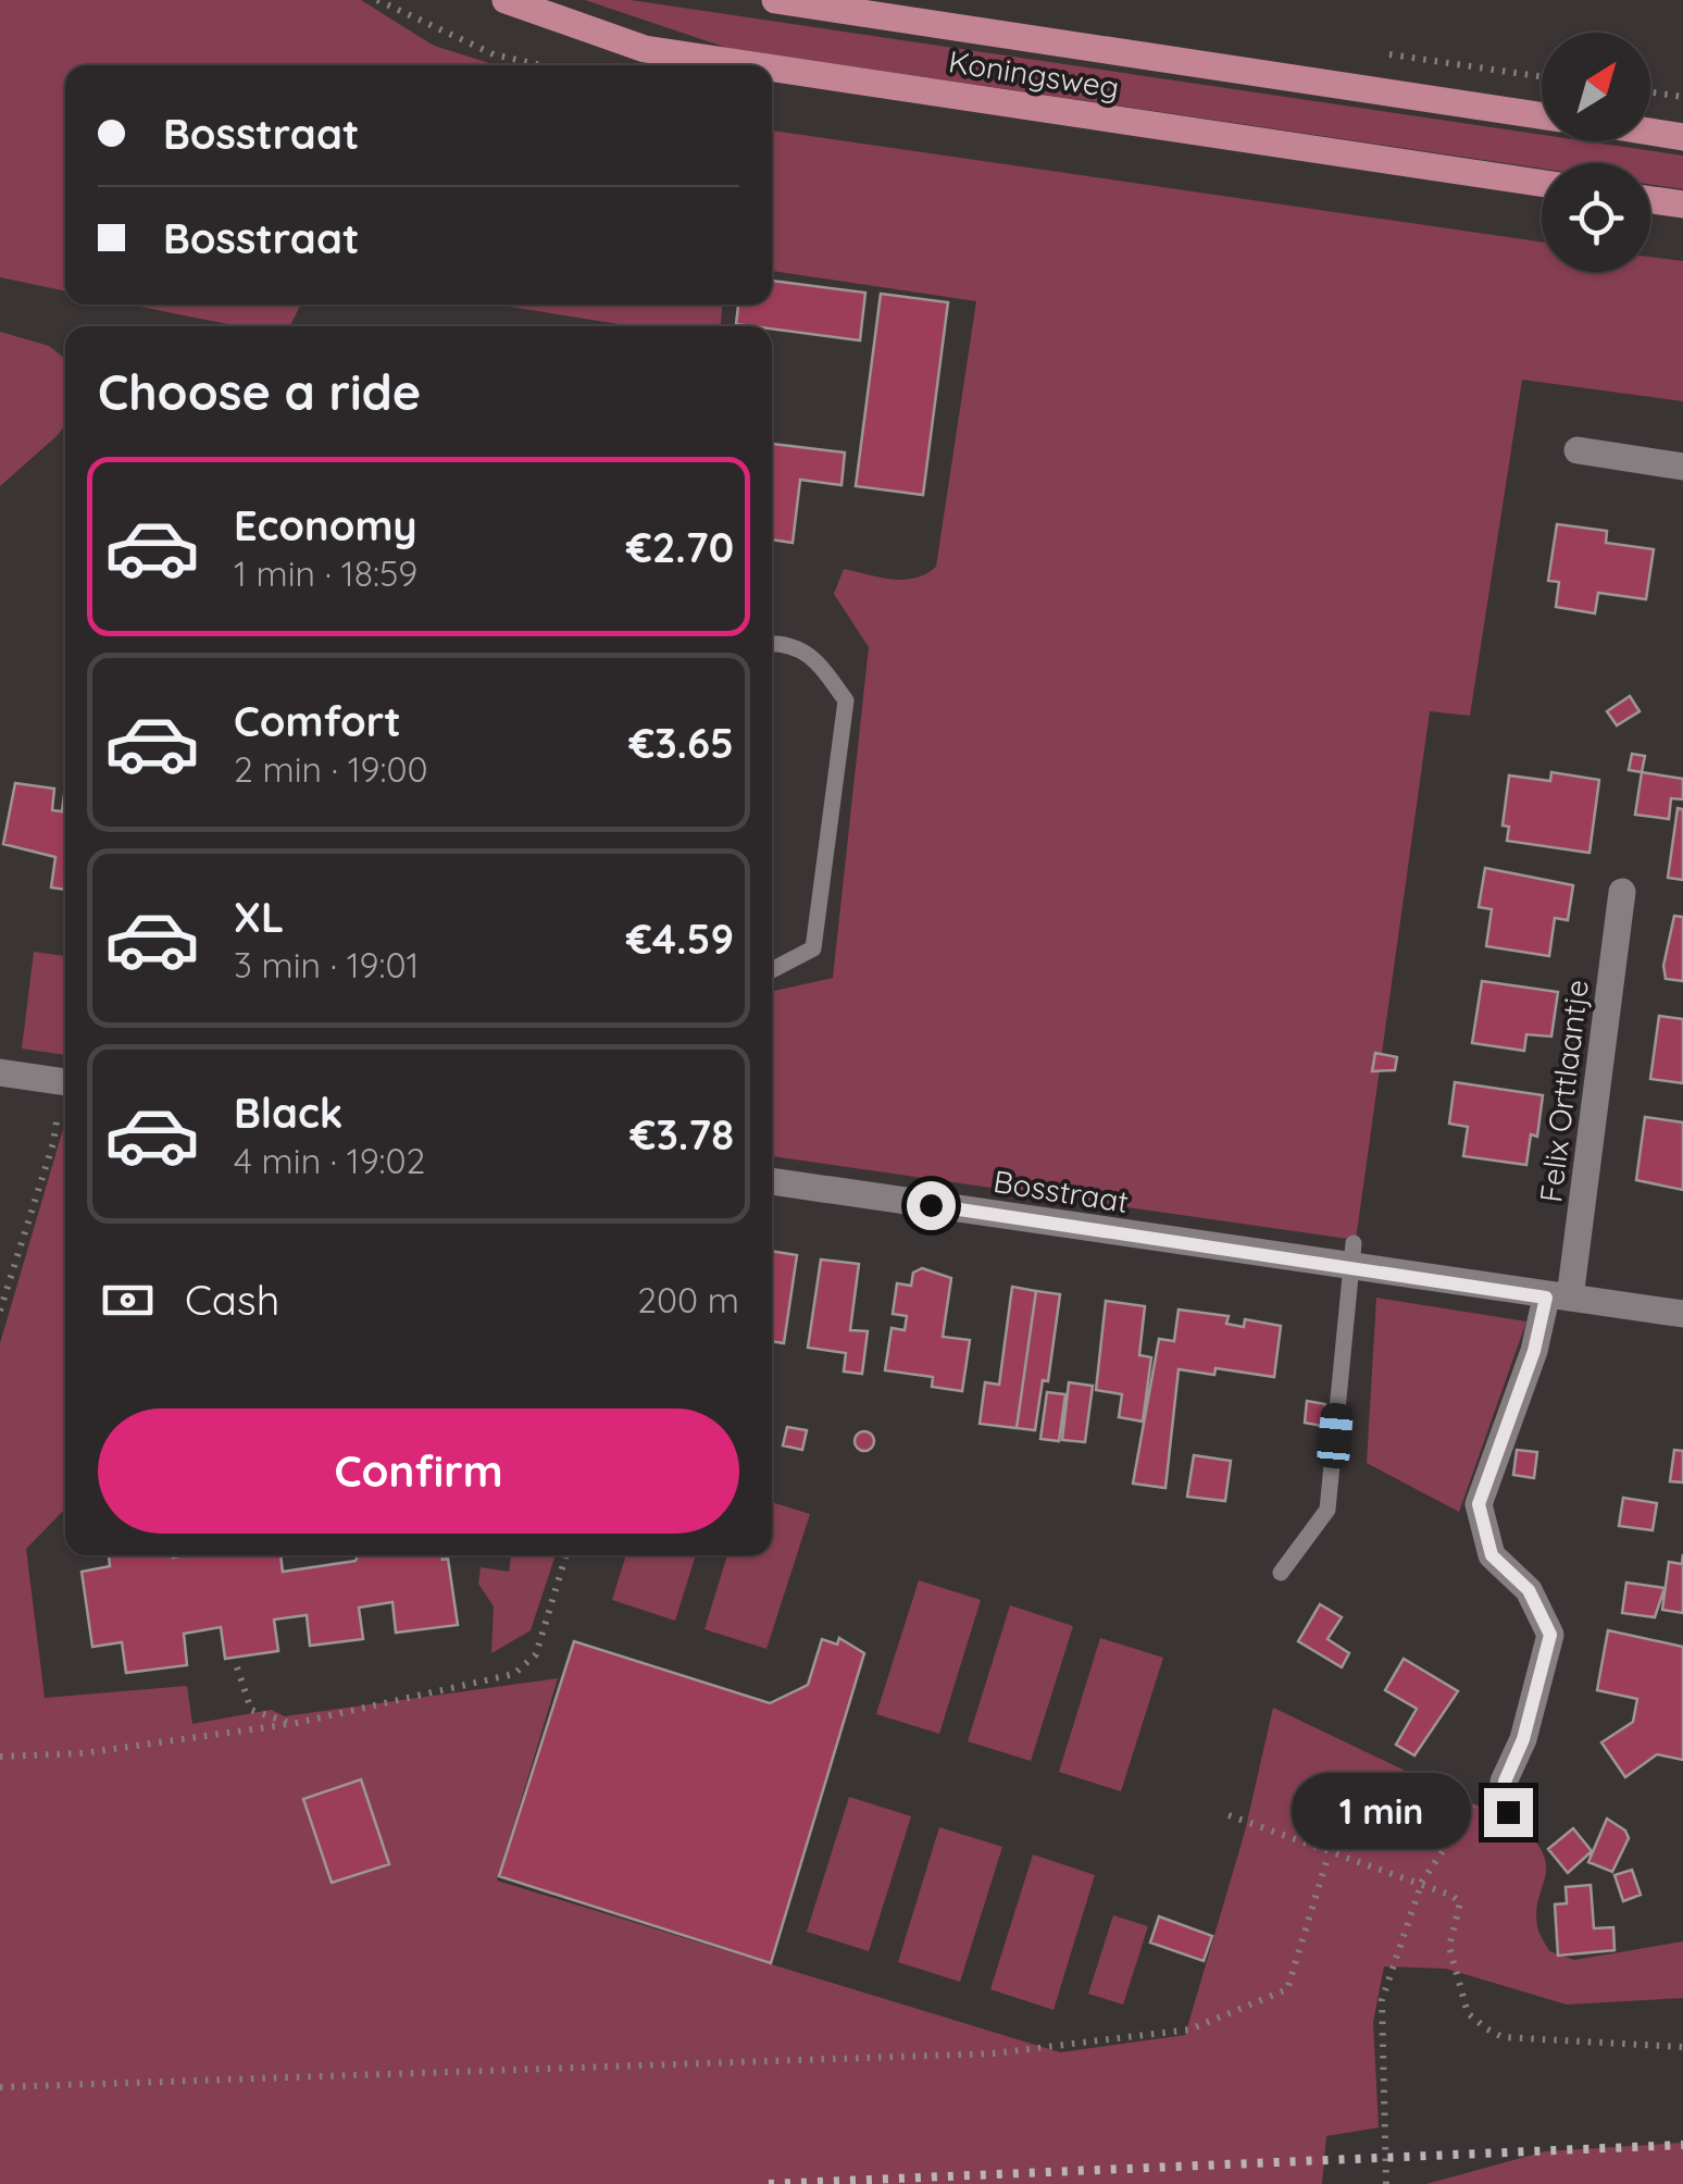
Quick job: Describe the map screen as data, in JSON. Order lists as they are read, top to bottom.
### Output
{
  "streets": {
    "main road": ["Koningsweg"],
    "street": ["Felix Orttlaantje", "Bosstraat"]
  },
  "crossings": [
    ["Felix Orttlaantje", "Bosstraat"]
  ],
  "north": "top right",
  "page": {
    "banner": ["Bosstraat", "Bosstraat"],
    "heading": "Choose a ride",
    "list": [
      {
        "name": "Economy",
        "note": "1 min · 18:59",
        "value": "€2.70"
      },
      {
        "name": "Comfort",
        "note": "2 min · 19:00",
        "value": "€3.65"
      },
      {
        "name": "XL",
        "note": "3 min · 19:01",
        "value": "€4.59"
      },
      {
        "name": "Black",
        "note": "4 min · 19:02",
        "value": "€3.78"
      }
    ],
    "pay": ["Cash", "200 m"],
    "buttons": "Confirm",
    "bubble": "1 min"
  }
}
